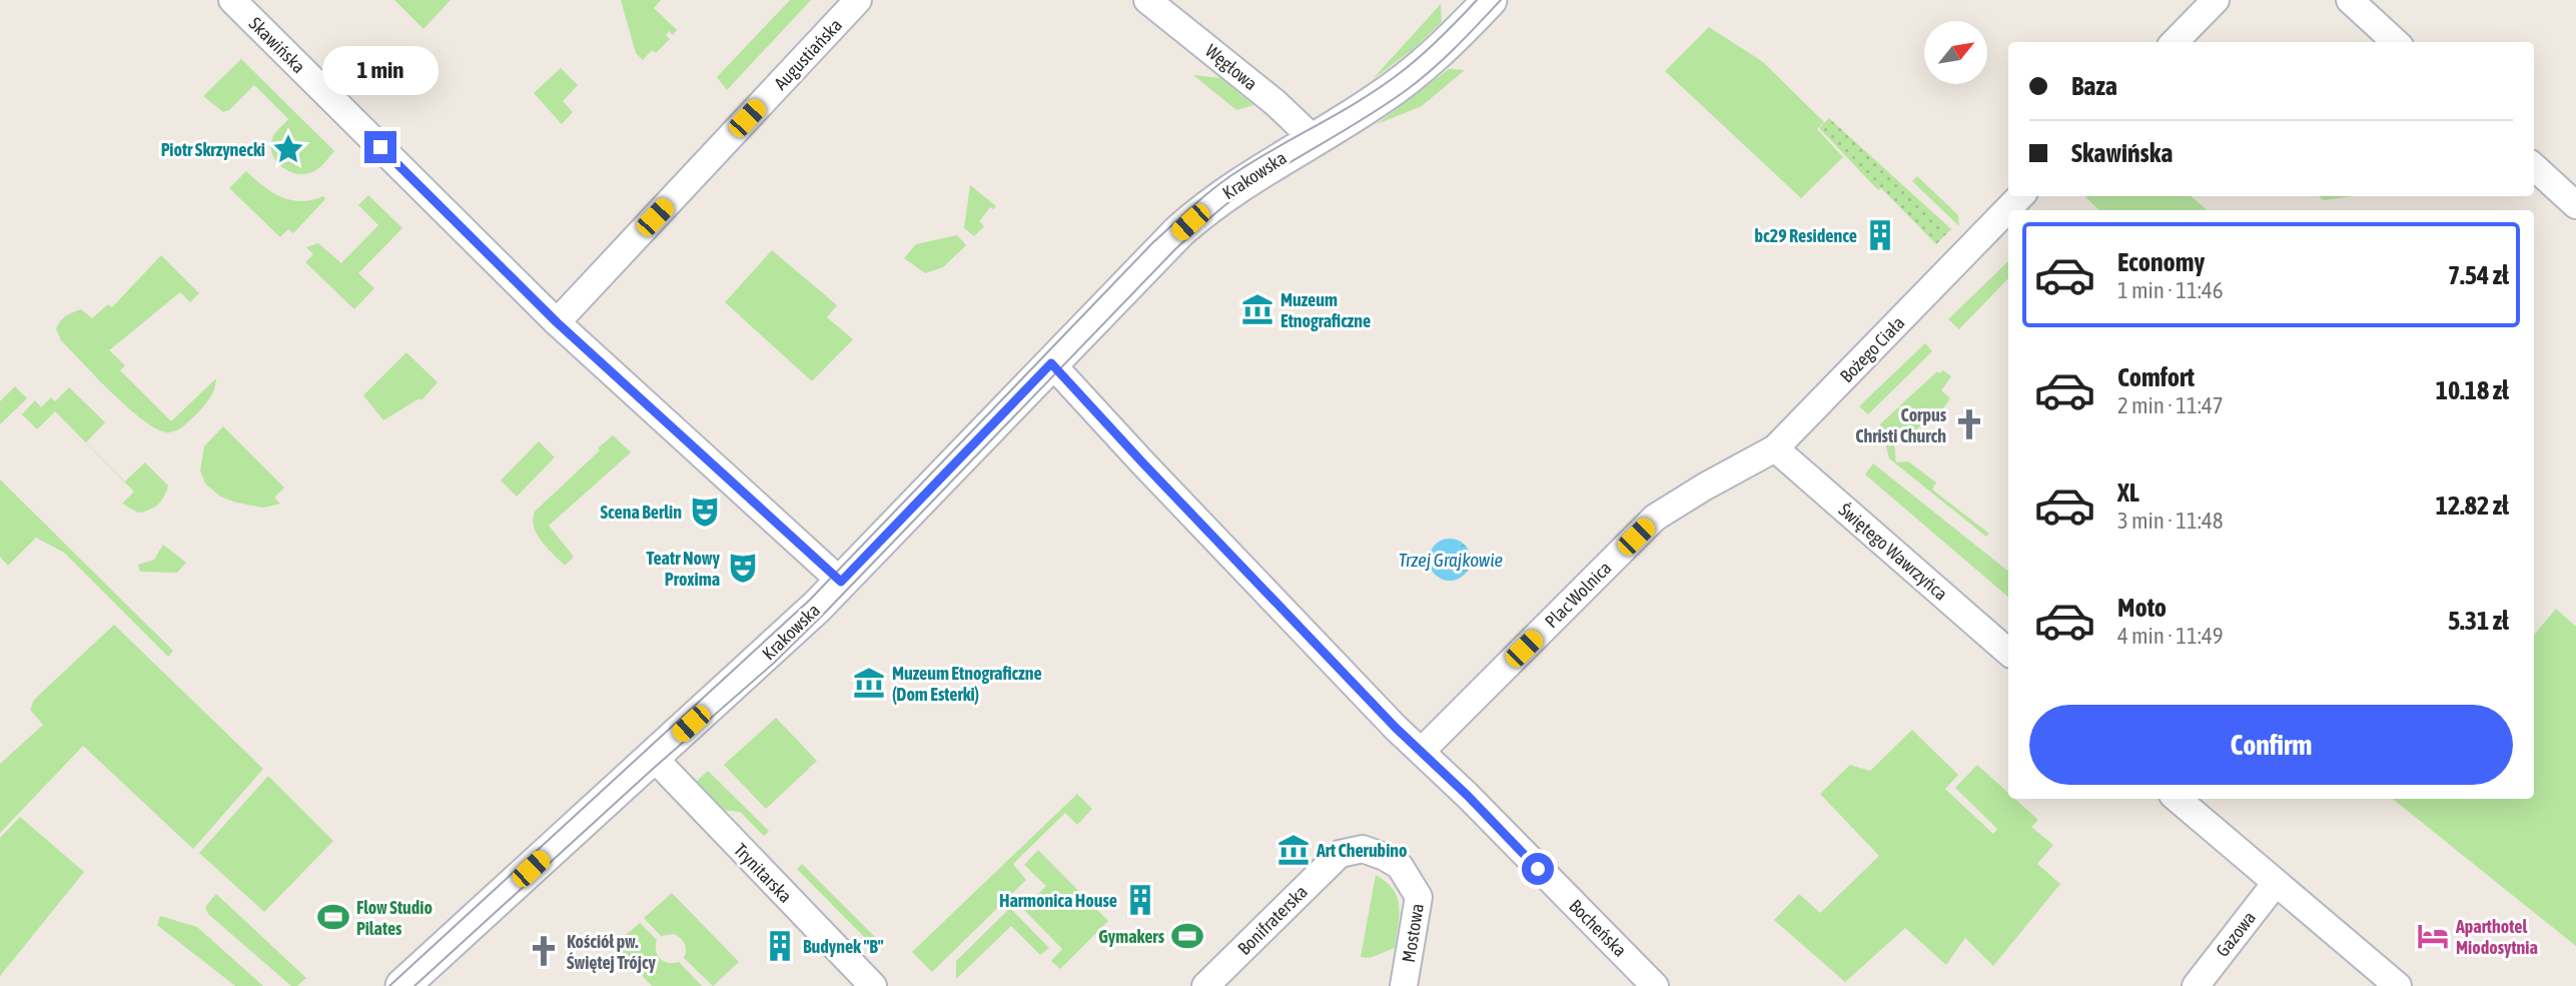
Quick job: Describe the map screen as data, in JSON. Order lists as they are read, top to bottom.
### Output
{
  "streets": {
    "street": [
      "Skawińska",
      "Augustiańska",
      "Węgłowa",
      "Krakowska",
      "Bożego Ciała",
      "Świętego Wawrzyńca",
      "Plac Wolnica",
      "Trynitarska",
      "Bonifraterska",
      "Bocheńska",
      "Mostowa",
      "Gazowa"
    ]
  },
  "crossings": [
    ["Skawińska", "Augustiańska"],
    ["Skawińska", "Krakowska"],
    ["Węgłowa", "Krakowska"],
    ["Krakowska", "Trynitarska"],
    ["Bożego Ciała", "Świętego Wawrzyńca"],
    ["Bożego Ciała", "Plac Wolnica"],
    ["Plac Wolnica", "Bocheńska"],
    ["Bonifraterska", "Mostowa"]
  ],
  "water": ["Trzej Grajkowie"],
  "places": {
    "place": ["Piotr Skrzynecki"],
    "building": ["bc29 Residence", "Harmonica House", "Budynek \"B\""],
    "museum": ["Muzeum Etnograficzne", "Muzeum Etnograficzne (Dom Esterki)", "Art Cherubino"],
    "church": ["Corpus Christi Church", "Kościół pw. Świętej Trójcy"],
    "theatre": ["Scena Berlin", "Teatr Nowy Proxima"],
    "sports": ["Flow Studio Pilates", "Gymakers"],
    "hotel": ["Aparthotel Miodosytnia"]
  },
  "north": "top right",
  "page": {
    "banner": ["Baza", "Skawińska"],
    "bubble": "1 min",
    "list": [
      {
        "name": "Economy",
        "note": "1 min · 11:46",
        "value": "7.54 zł"
      },
      {
        "name": "Comfort",
        "note": "2 min · 11:47",
        "value": "10.18 zł"
      },
      {
        "name": "XL",
        "note": "3 min · 11:48",
        "value": "12.82 zł"
      },
      {
        "name": "Moto",
        "note": "4 min · 11:49",
        "value": "5.31 zł"
      }
    ],
    "buttons": "Confirm"
  }
}
